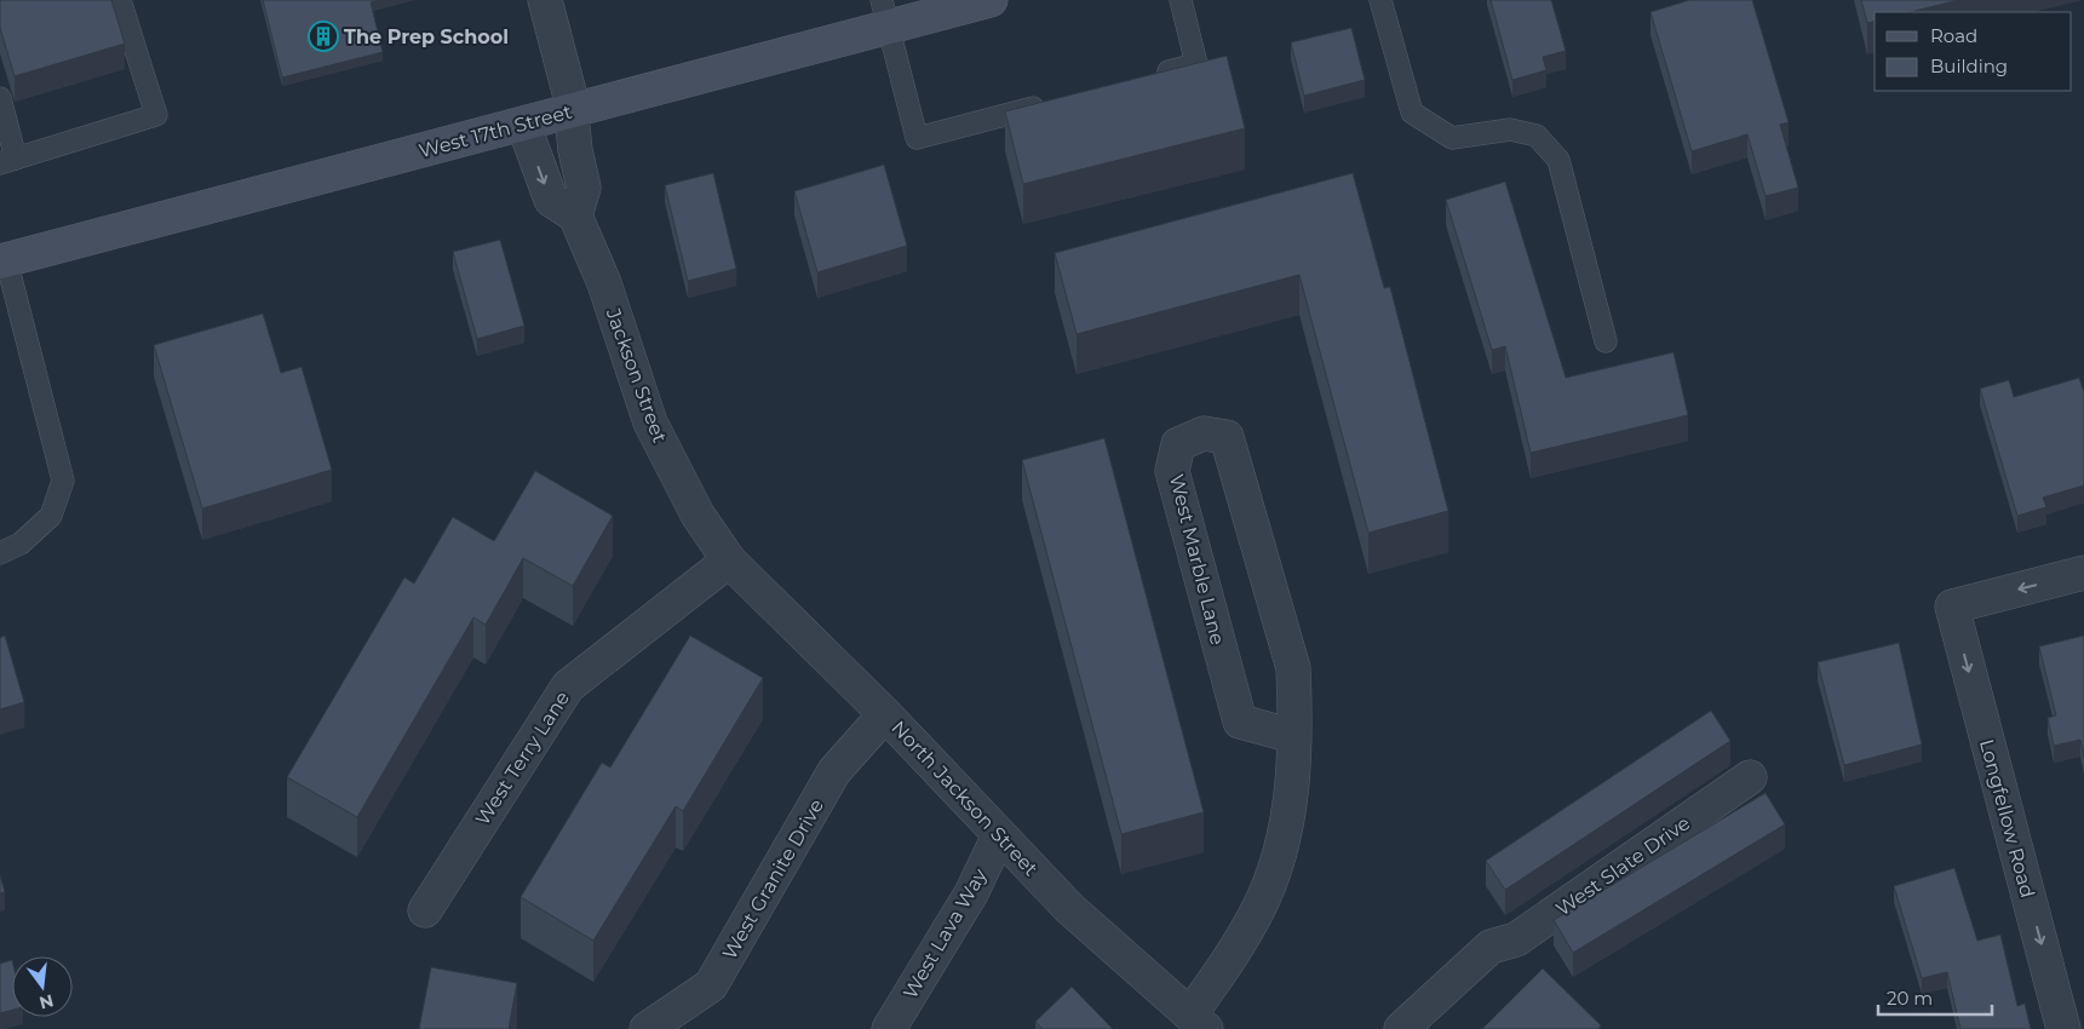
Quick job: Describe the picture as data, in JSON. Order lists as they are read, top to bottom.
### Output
{
  "streets": {
    "main road": ["West 17th Street"],
    "street": [
      "Jackson Street",
      "West Marble Lane",
      "West Terry Lane",
      "North Jackson Street",
      "Longfellow Road",
      "West Slate Drive",
      "West Granite Drive",
      "West Lava Way"
    ]
  },
  "crossings": [
    ["Jackson Street", "West Terry Lane"],
    ["Jackson Street", "North Jackson Street"],
    ["West Marble Lane", "North Jackson Street"],
    ["West Terry Lane", "North Jackson Street"],
    ["North Jackson Street", "West Granite Drive"],
    ["North Jackson Street", "West Lava Way"]
  ],
  "places": {
    "building": ["The Prep School"]
  },
  "legend": ["Road", "Building"],
  "scale_bar": "20 m",
  "north": "bottom"
}
